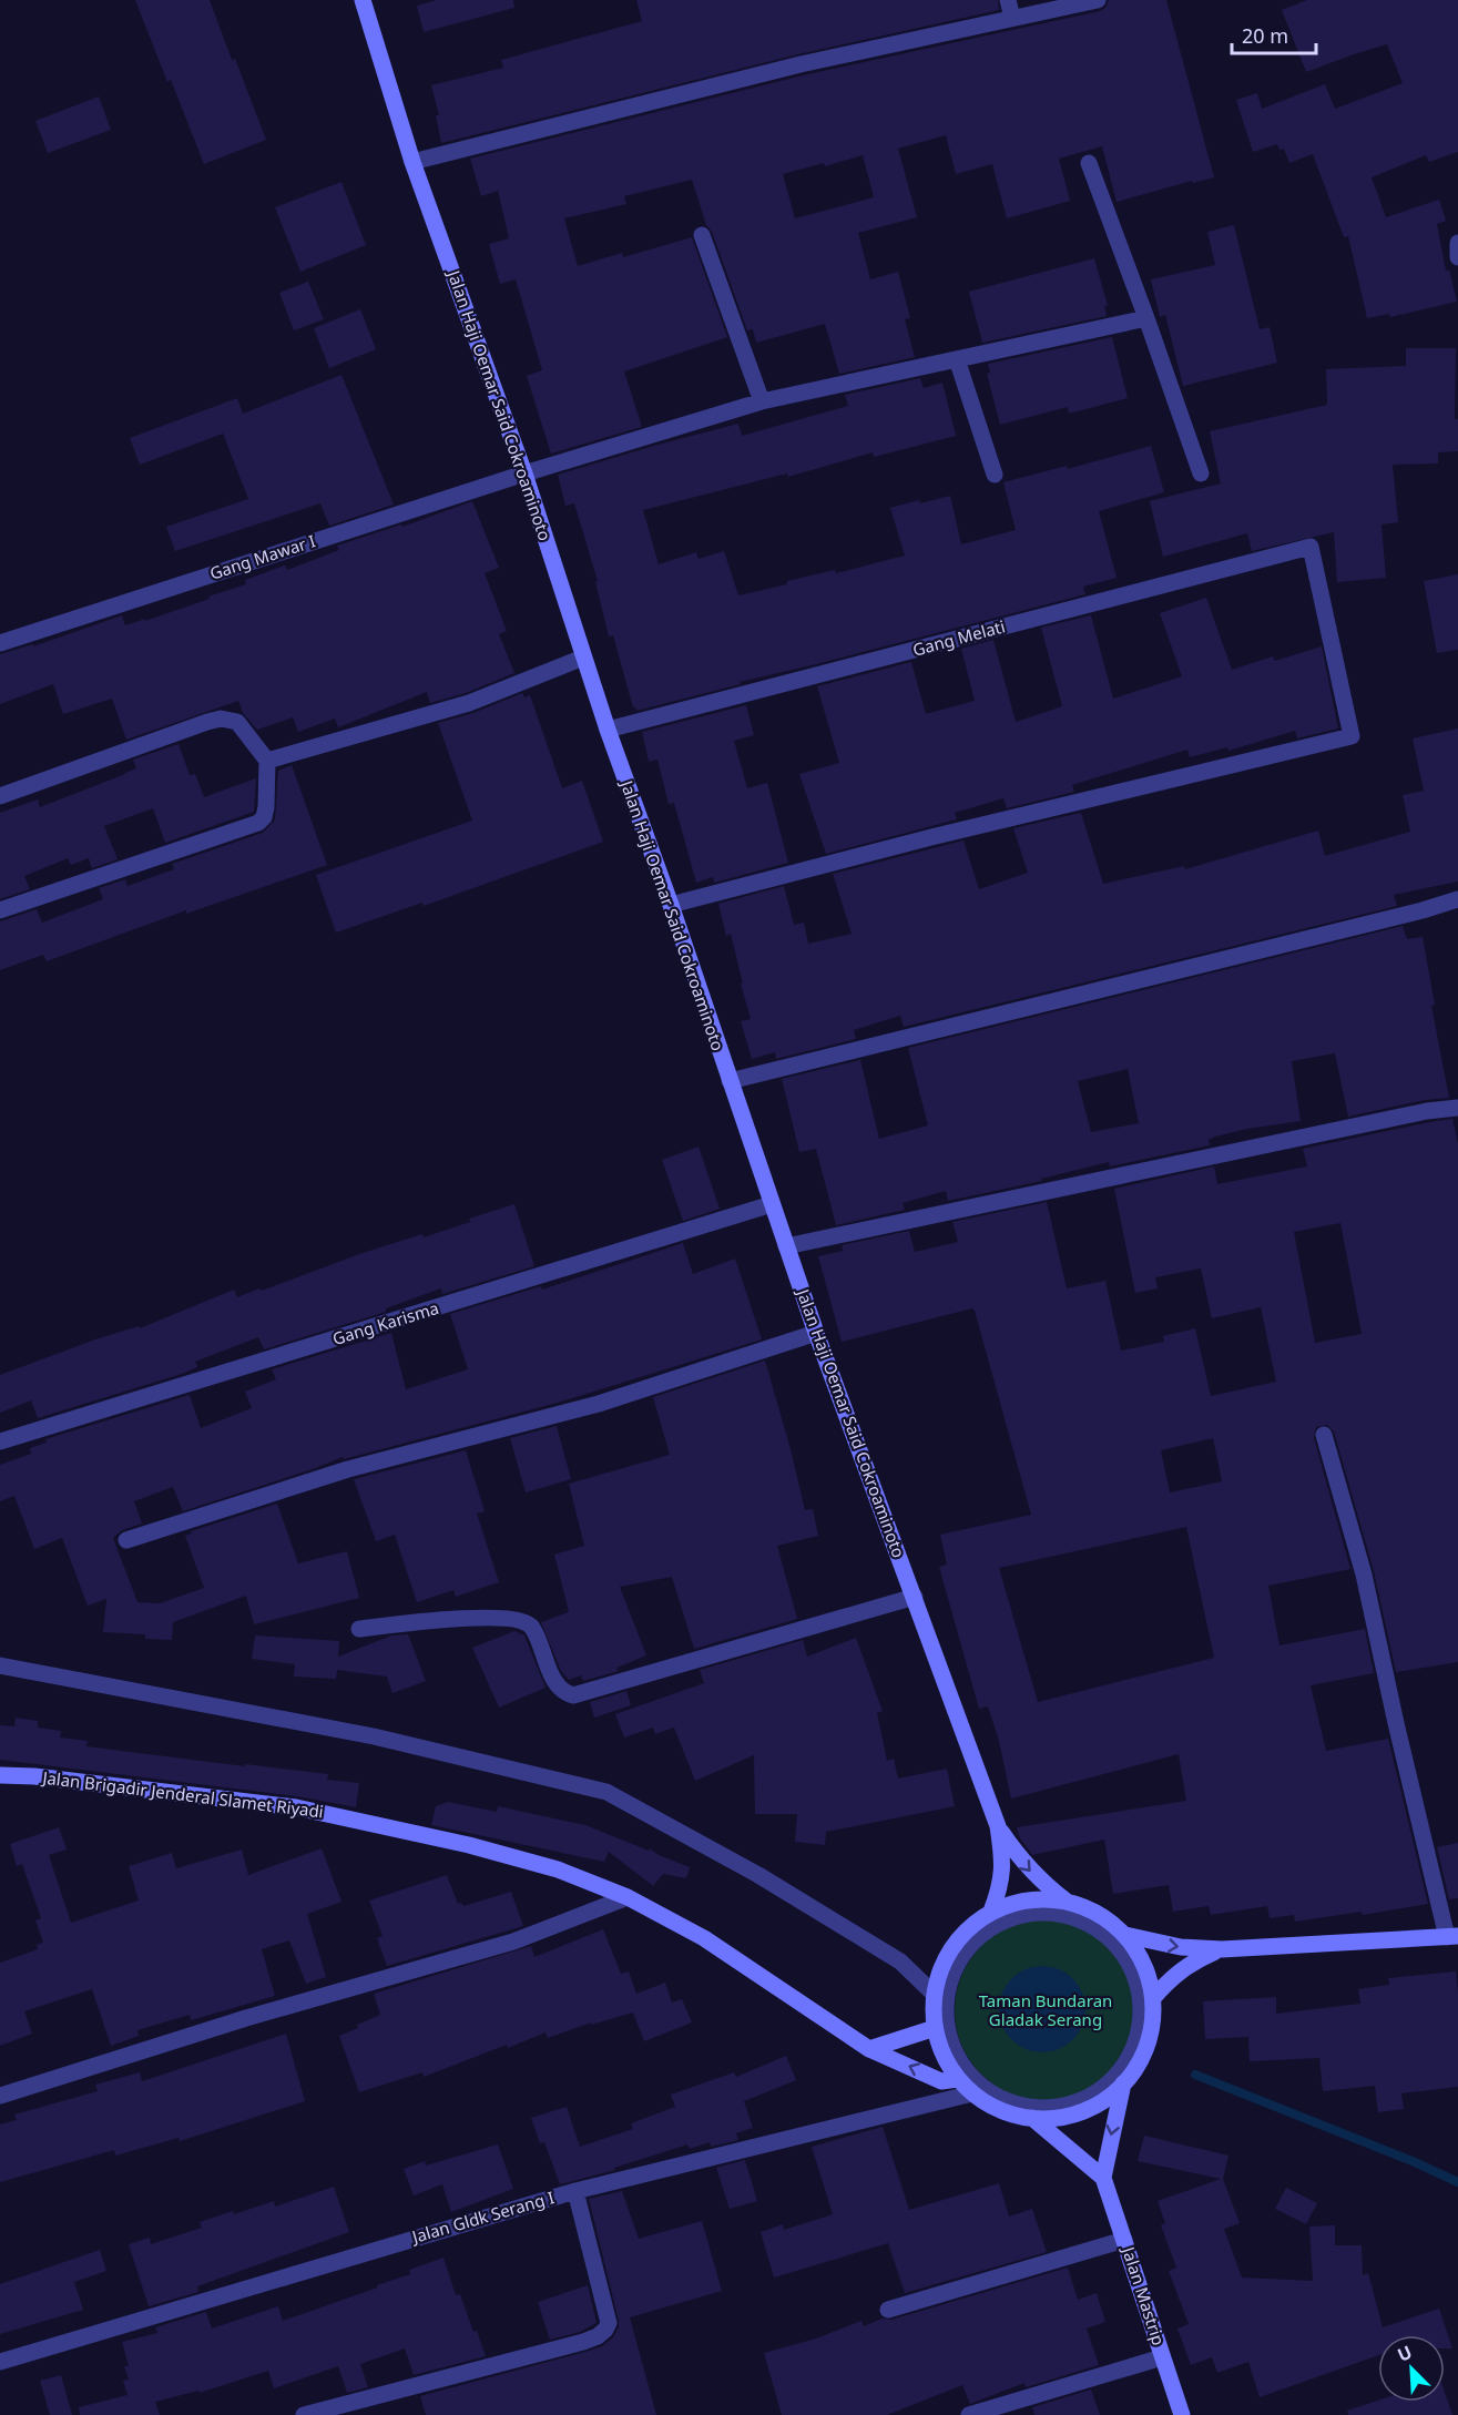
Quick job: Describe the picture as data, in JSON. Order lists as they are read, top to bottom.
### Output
{
  "streets": {
    "main road": ["Jalan Haji Oemar Said Cokroaminoto", "Jalan Brigadir Jenderal Slamet Riyadi", "Jalan Mastrip"],
    "street": [
      "Gang Mawar I",
      "Gang Melati",
      "Gang Karisma",
      "Jalan Gldk Serang I"
    ]
  },
  "crossings": [
    ["Jalan Haji Oemar Said Cokroaminoto", "Gang Mawar I"],
    ["Jalan Haji Oemar Said Cokroaminoto", "Gang Melati"],
    ["Jalan Haji Oemar Said Cokroaminoto", "Gang Karisma"]
  ],
  "parks": ["Taman Bundaran Gladak Serang"],
  "scale_bar": "20 m",
  "north": "top left"
}
